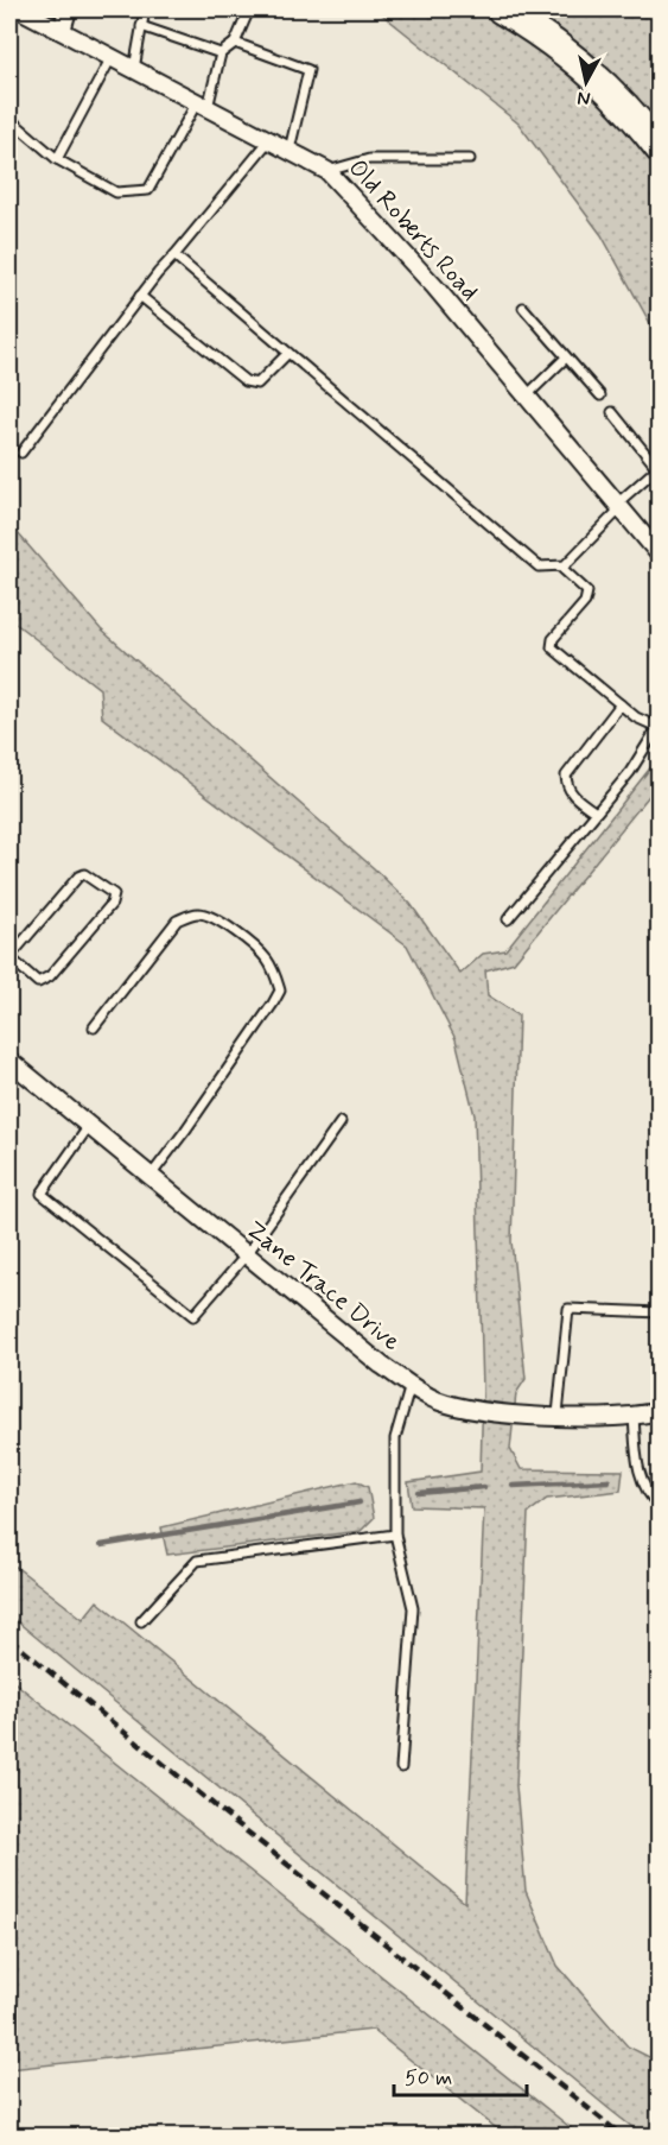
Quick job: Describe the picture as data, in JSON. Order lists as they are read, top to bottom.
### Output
{
  "streets": {
    "street": ["Old Roberts Road", "Zane Trace Drive"]
  },
  "scale_bar": "50 m",
  "north": "bottom"
}
